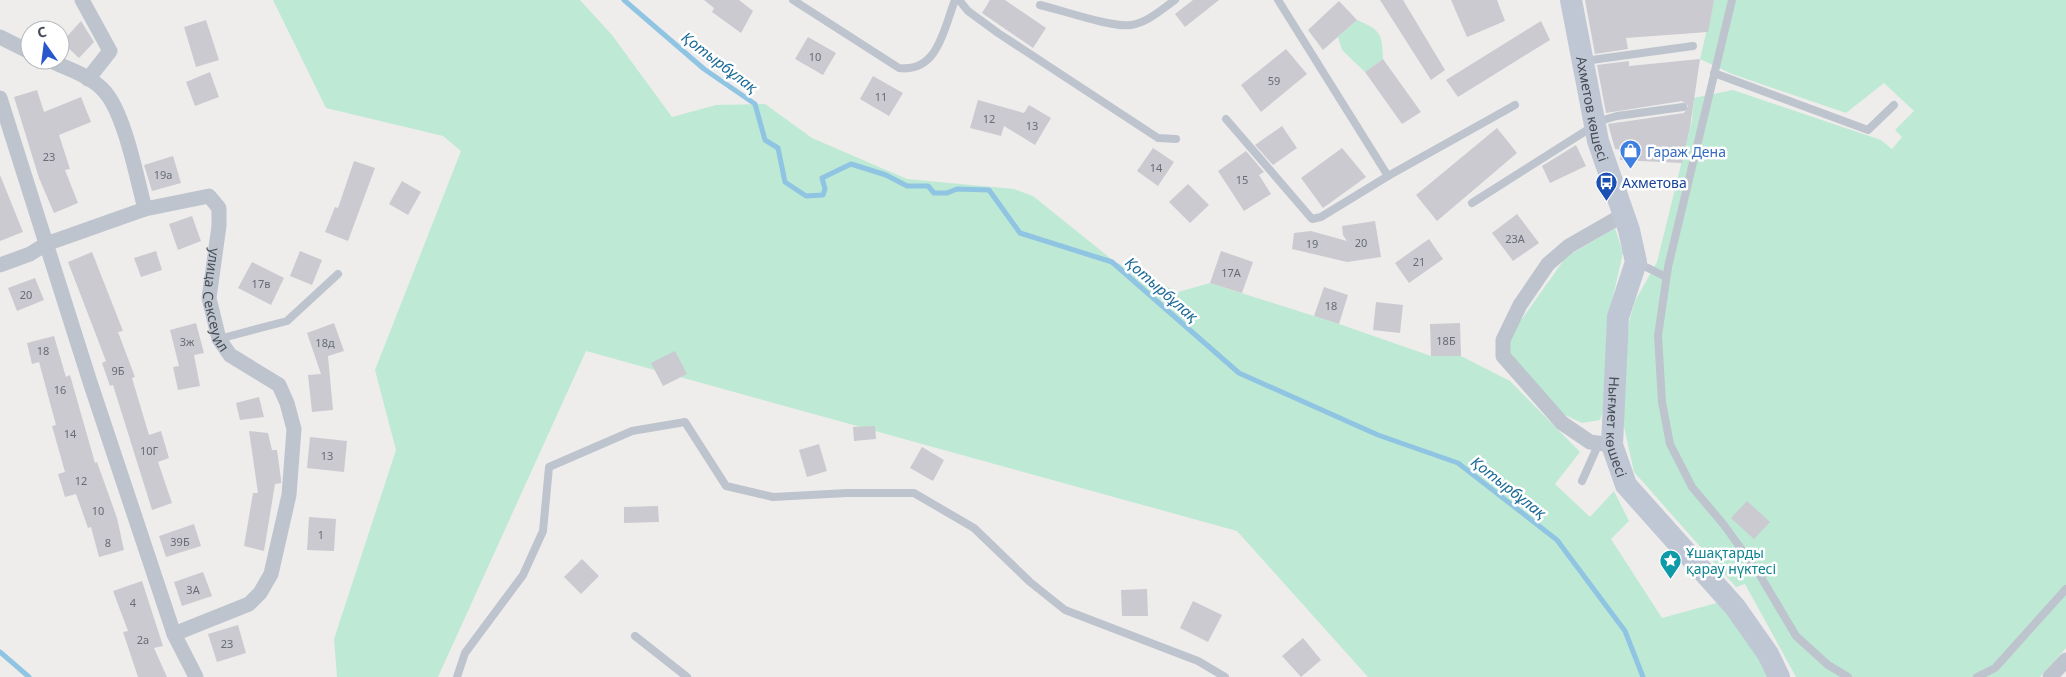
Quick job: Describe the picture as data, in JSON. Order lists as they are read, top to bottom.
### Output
{
  "streets": {
    "main road": ["Ахметов көшесі", "Нығмет көшесі"],
    "street": ["улица Сексеуил"]
  },
  "water": ["Қотырбұлақ"],
  "places": {
    "shop": ["Гараж Дена"],
    "bus stop": ["Ахметова"],
    "place": ["Ұшақтарды қарау нүктесі"]
  },
  "house_numbers": [
    "10",
    "59",
    "11",
    "12",
    "13",
    "23",
    "14",
    "19а",
    "15",
    "23А",
    "20",
    "19",
    "21",
    "17А",
    "17в",
    "20",
    "18",
    "18Б",
    "3ж",
    "18д",
    "18",
    "9Б",
    "16",
    "14",
    "10Г",
    "13",
    "12",
    "10",
    "1",
    "39Б",
    "8",
    "3А",
    "4",
    "2а",
    "2З"
  ],
  "north": "top"
}
